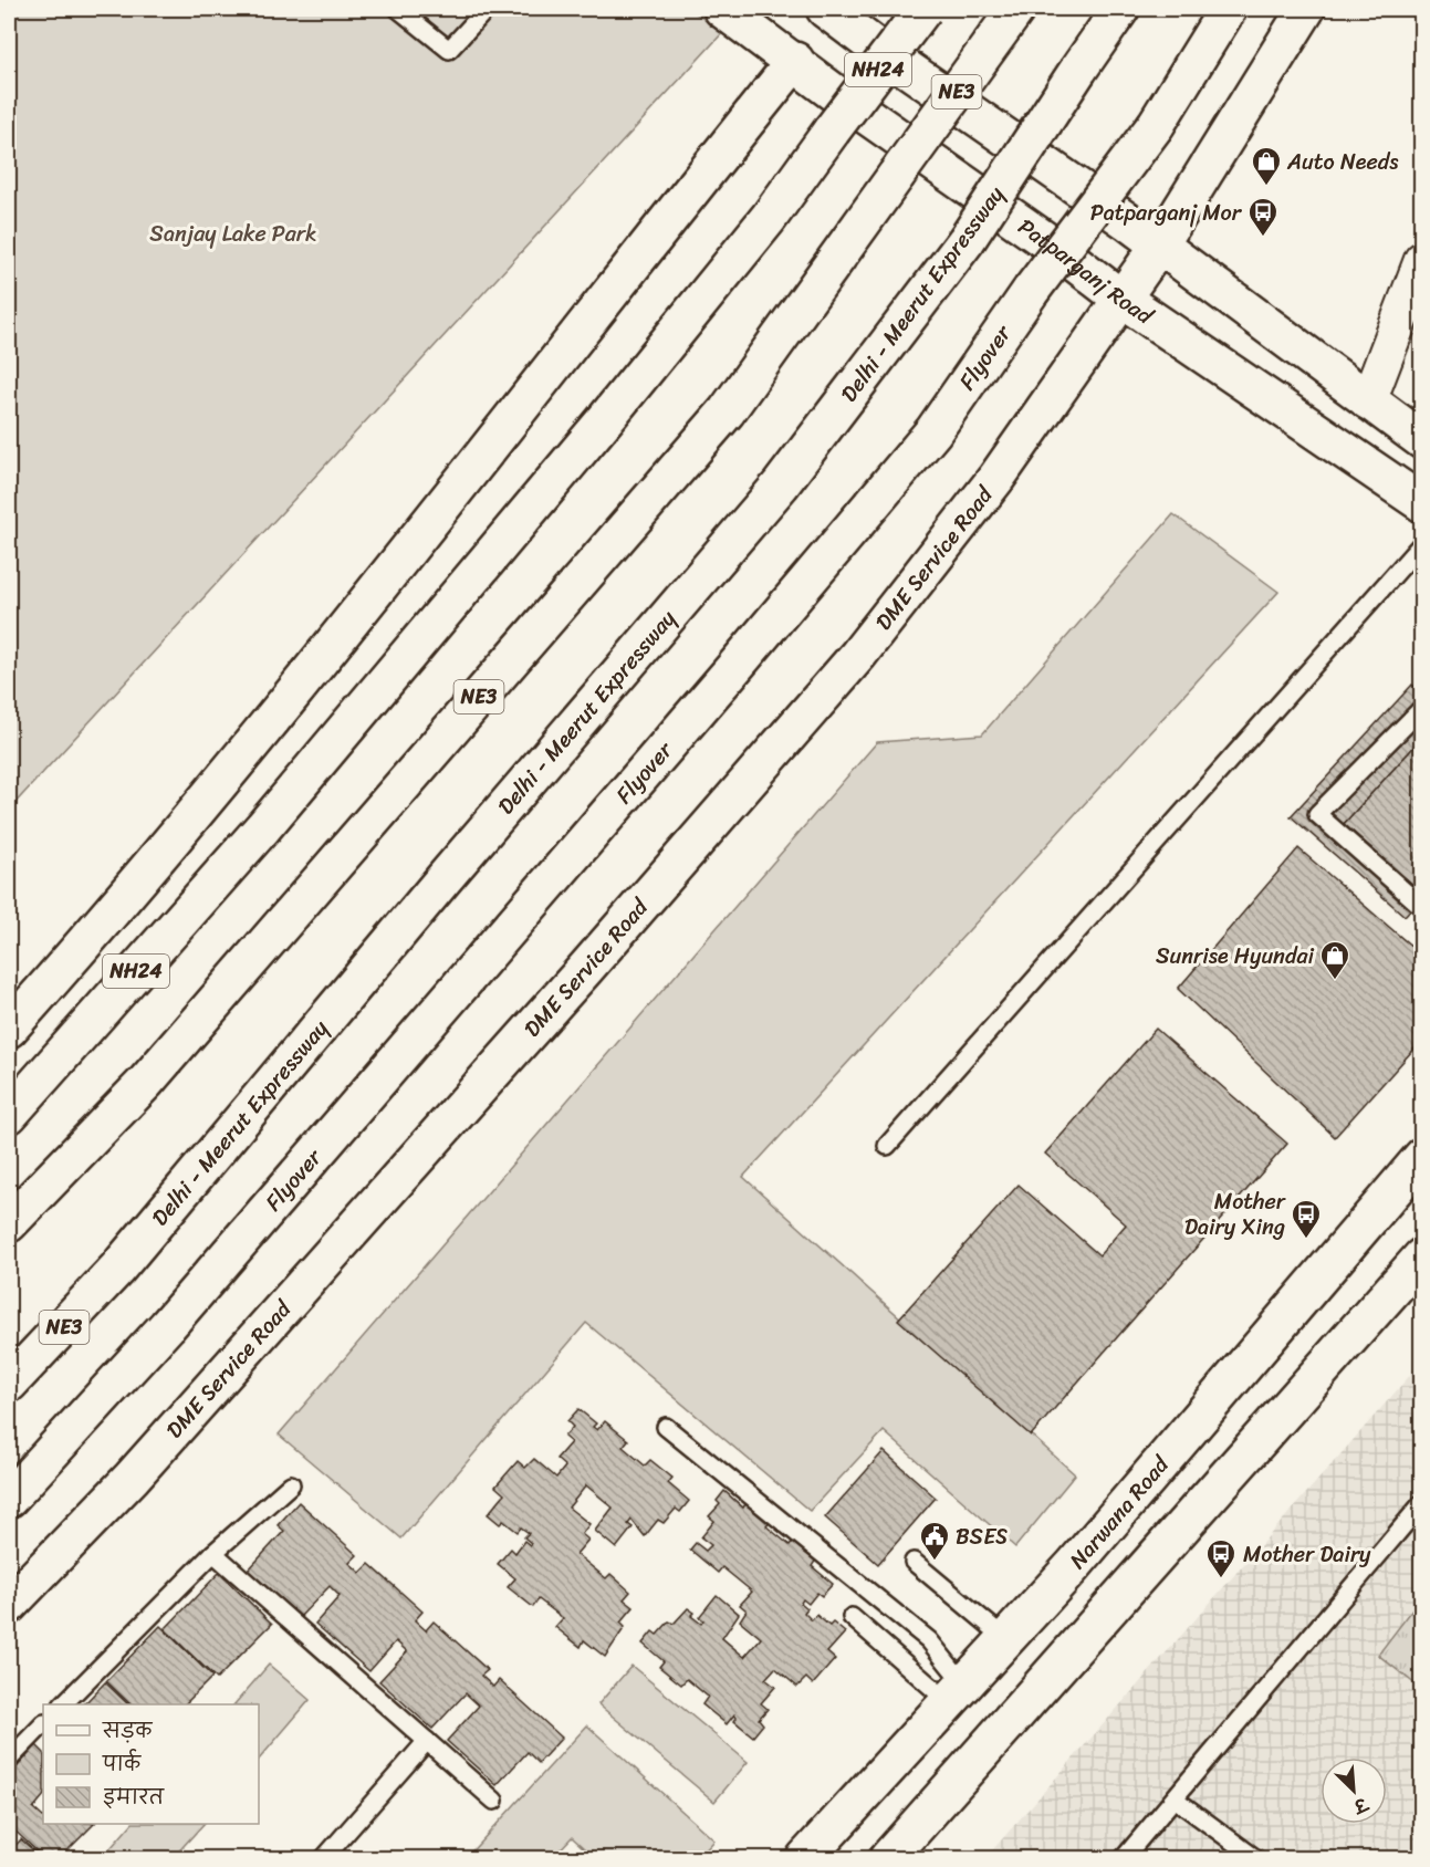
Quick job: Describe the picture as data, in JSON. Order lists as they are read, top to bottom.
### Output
{
  "streets": {
    "main road": [
      "NH24",
      "NE3",
      "Patparganj Road",
      "Delhi - Meerut Expressway",
      "Flyover",
      "DME Service Road",
      "Narwana Road"
    ]
  },
  "crossings": [
    ["Patparganj Road", "DME Service Road"]
  ],
  "parks": ["Sanjay Lake Park"],
  "places": {
    "shop": ["Auto Needs", "Sunrise Hyundai"],
    "bus stop": ["Patparganj Mor", "Mother Dairy Xing", "Mother Dairy"],
    "public building": ["BSES"]
  },
  "legend": ["सड़क", "पार्क", "इमारत"],
  "north": "bottom right"
}
